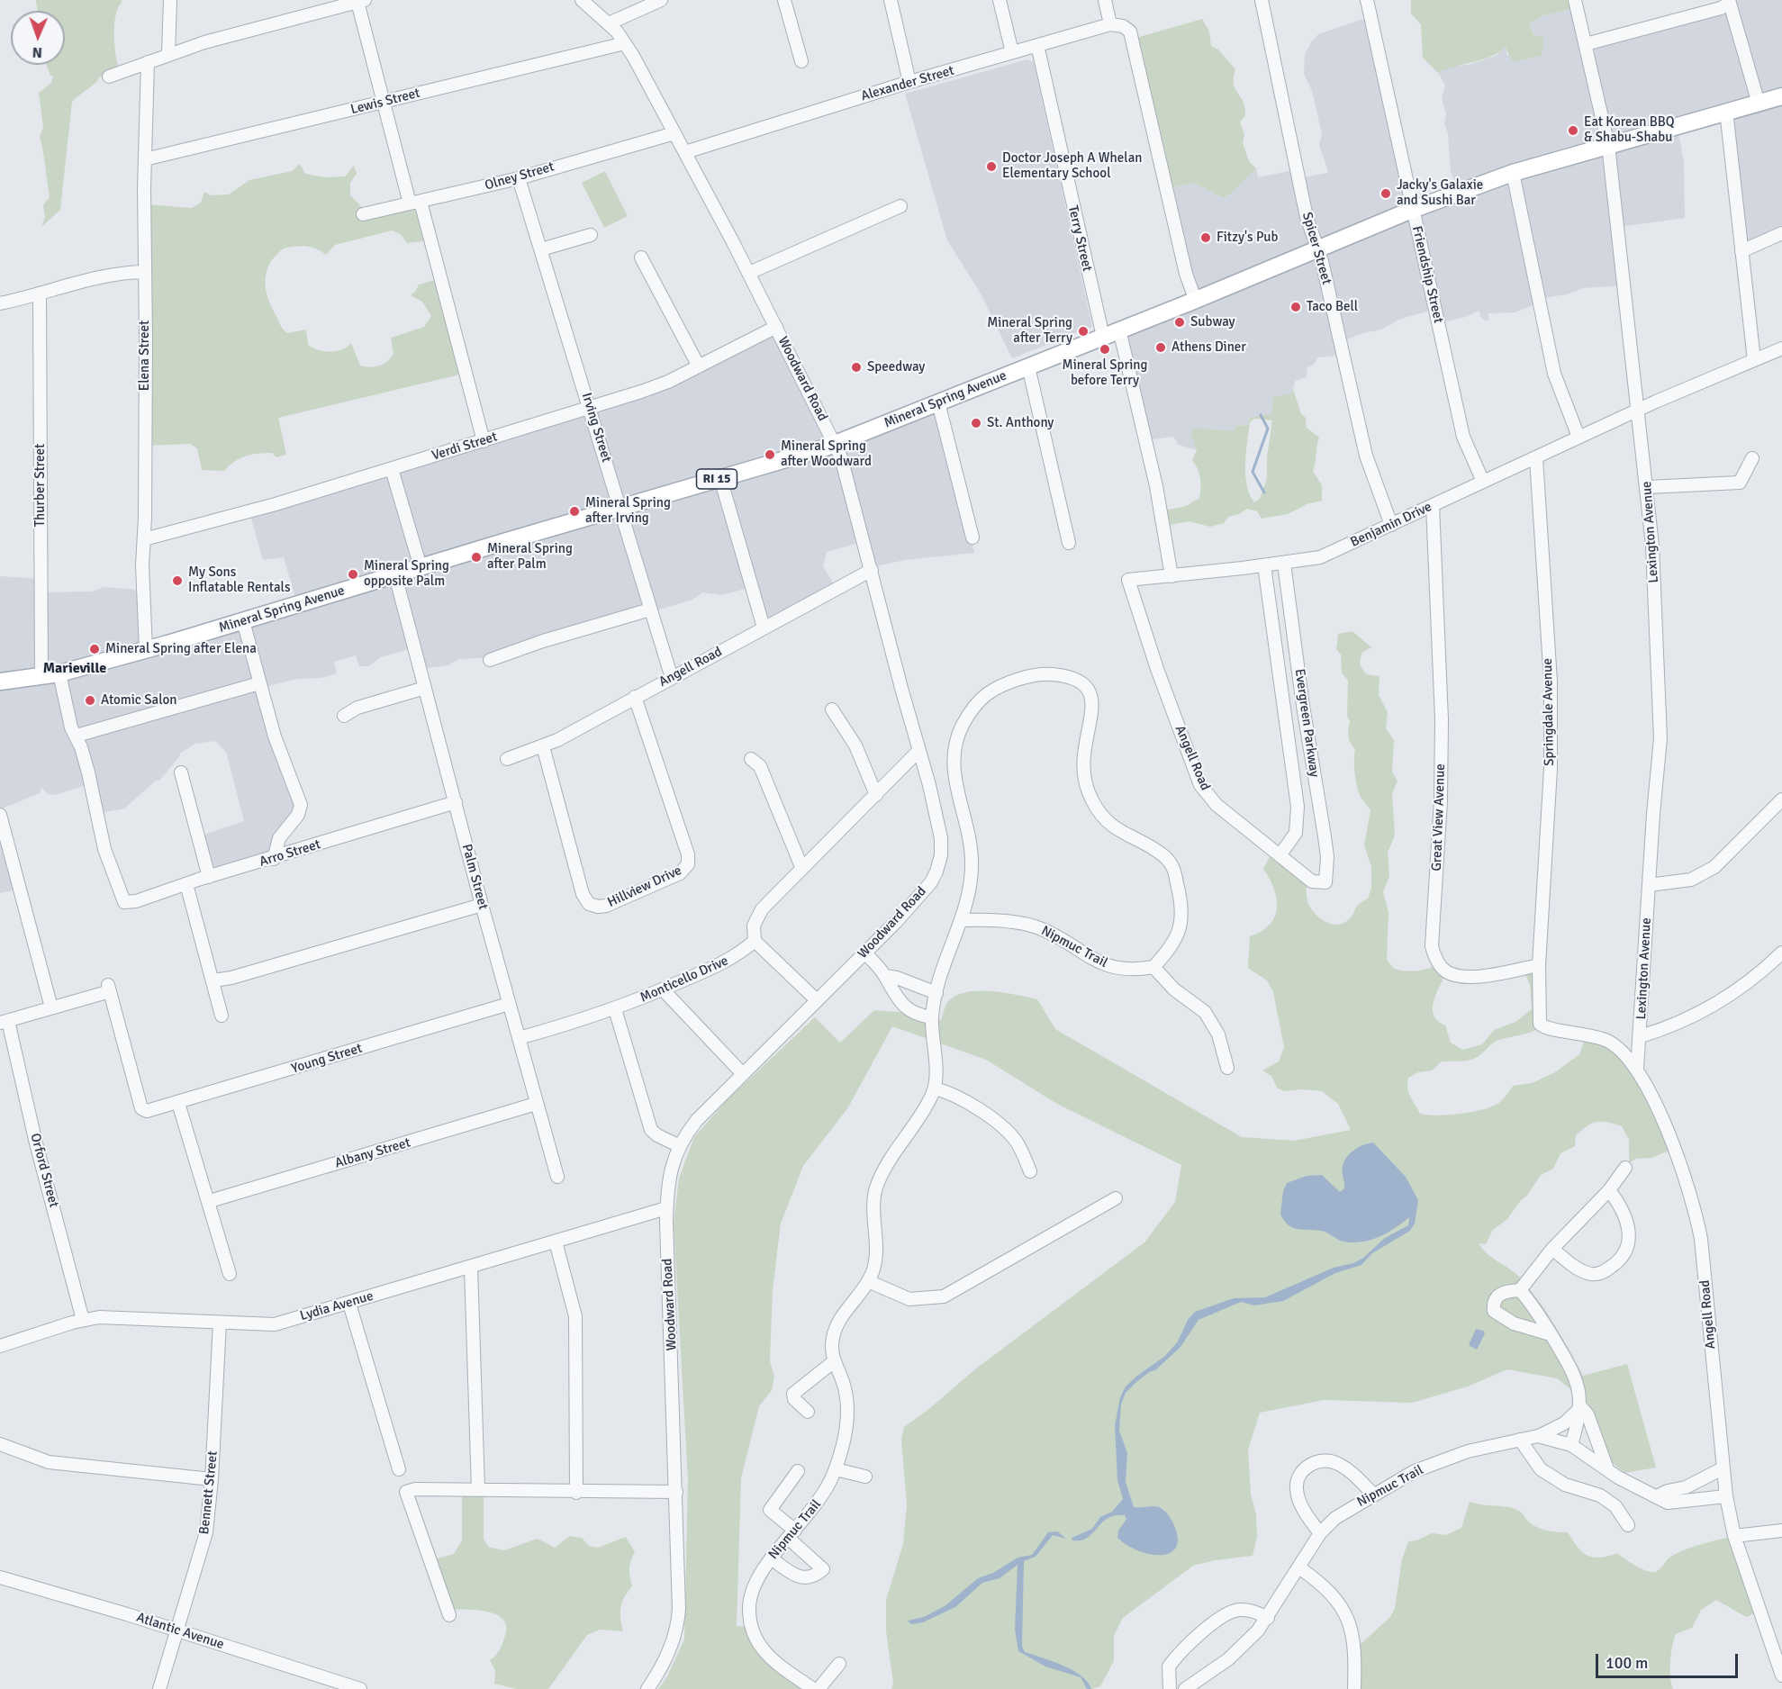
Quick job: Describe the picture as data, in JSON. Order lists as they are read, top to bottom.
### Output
{
  "streets": {
    "main road": ["Mineral Spring Avenue", "RI 15"],
    "street": [
      "Alexander Street",
      "Lewis Street",
      "Olney Street",
      "Terry Street",
      "Spicer Street",
      "Friendship Street",
      "Elena Street",
      "Woodward Road",
      "Irving Street",
      "Verdi Street",
      "Thurber Street",
      "Benjamin Drive",
      "Lexington Avenue",
      "Angell Road",
      "Springdale Avenue",
      "Evergreen Parkway",
      "Great View Avenue",
      "Arro Street",
      "Palm Street",
      "Hillview Drive",
      "Nipmuc Trail",
      "Monticello Drive",
      "Young Street",
      "Albany Street",
      "Orford Street",
      "Lydia Avenue",
      "Bennett Street",
      "Atlantic Avenue"
    ]
  },
  "crossings": [
    ["Alexander Street", "Terry Street"],
    ["Alexander Street", "Woodward Road"],
    ["Lewis Street", "Elena Street"],
    ["Lewis Street", "Woodward Road"],
    ["Olney Street", "Woodward Road"],
    ["Olney Street", "Irving Street"],
    ["Terry Street", "Mineral Spring Avenue"],
    ["Spicer Street", "Mineral Spring Avenue"],
    ["Spicer Street", "Benjamin Drive"],
    ["Friendship Street", "Mineral Spring Avenue"],
    ["Friendship Street", "Benjamin Drive"],
    ["Elena Street", "Mineral Spring Avenue"],
    ["Elena Street", "Verdi Street"],
    ["Woodward Road", "Mineral Spring Avenue"],
    ["Woodward Road", "Verdi Street"],
    ["Woodward Road", "Angell Road"],
    ["Woodward Road", "Lydia Avenue"],
    ["Mineral Spring Avenue", "Irving Street"],
    ["Mineral Spring Avenue", "Thurber Street"],
    ["Mineral Spring Avenue", "Lexington Avenue"],
    ["Mineral Spring Avenue", "Palm Street"],
    ["Irving Street", "Verdi Street"],
    ["Irving Street", "Angell Road"],
    ["Benjamin Drive", "Lexington Avenue"],
    ["Benjamin Drive", "Angell Road"],
    ["Benjamin Drive", "Springdale Avenue"],
    ["Benjamin Drive", "Evergreen Parkway"],
    ["Benjamin Drive", "Great View Avenue"],
    ["Lexington Avenue", "Angell Road"],
    ["Angell Road", "Springdale Avenue"],
    ["Angell Road", "Evergreen Parkway"],
    ["Angell Road", "Great View Avenue"],
    ["Angell Road", "Hillview Drive"],
    ["Angell Road", "Nipmuc Trail"],
    ["Springdale Avenue", "Great View Avenue"],
    ["Arro Street", "Palm Street"],
    ["Palm Street", "Monticello Drive"],
    ["Palm Street", "Young Street"],
    ["Palm Street", "Albany Street"],
    ["Orford Street", "Lydia Avenue"],
    ["Lydia Avenue", "Bennett Street"],
    ["Bennett Street", "Atlantic Avenue"]
  ],
  "districts": ["Marieville"],
  "places": [
    "Eat Korean BBQ & Shabu-Shabu",
    "Doctor Joseph A Whelan Elementary School",
    "Jacky's Galaxie and Sushi Bar",
    "Fitzy's Pub",
    "Taco Bell",
    "Subway",
    "Mineral Spring after Terry",
    "Athens Diner",
    "Mineral Spring before Terry",
    "Speedway",
    "St. Anthony",
    "Mineral Spring after Woodward",
    "Mineral Spring after Irving",
    "Mineral Spring after Palm",
    "Mineral Spring opposite Palm",
    "My Sons Inflatable Rentals",
    "Mineral Spring after Elena",
    "Atomic Salon"
  ],
  "scale_bar": "100 m",
  "north": "bottom"
}
